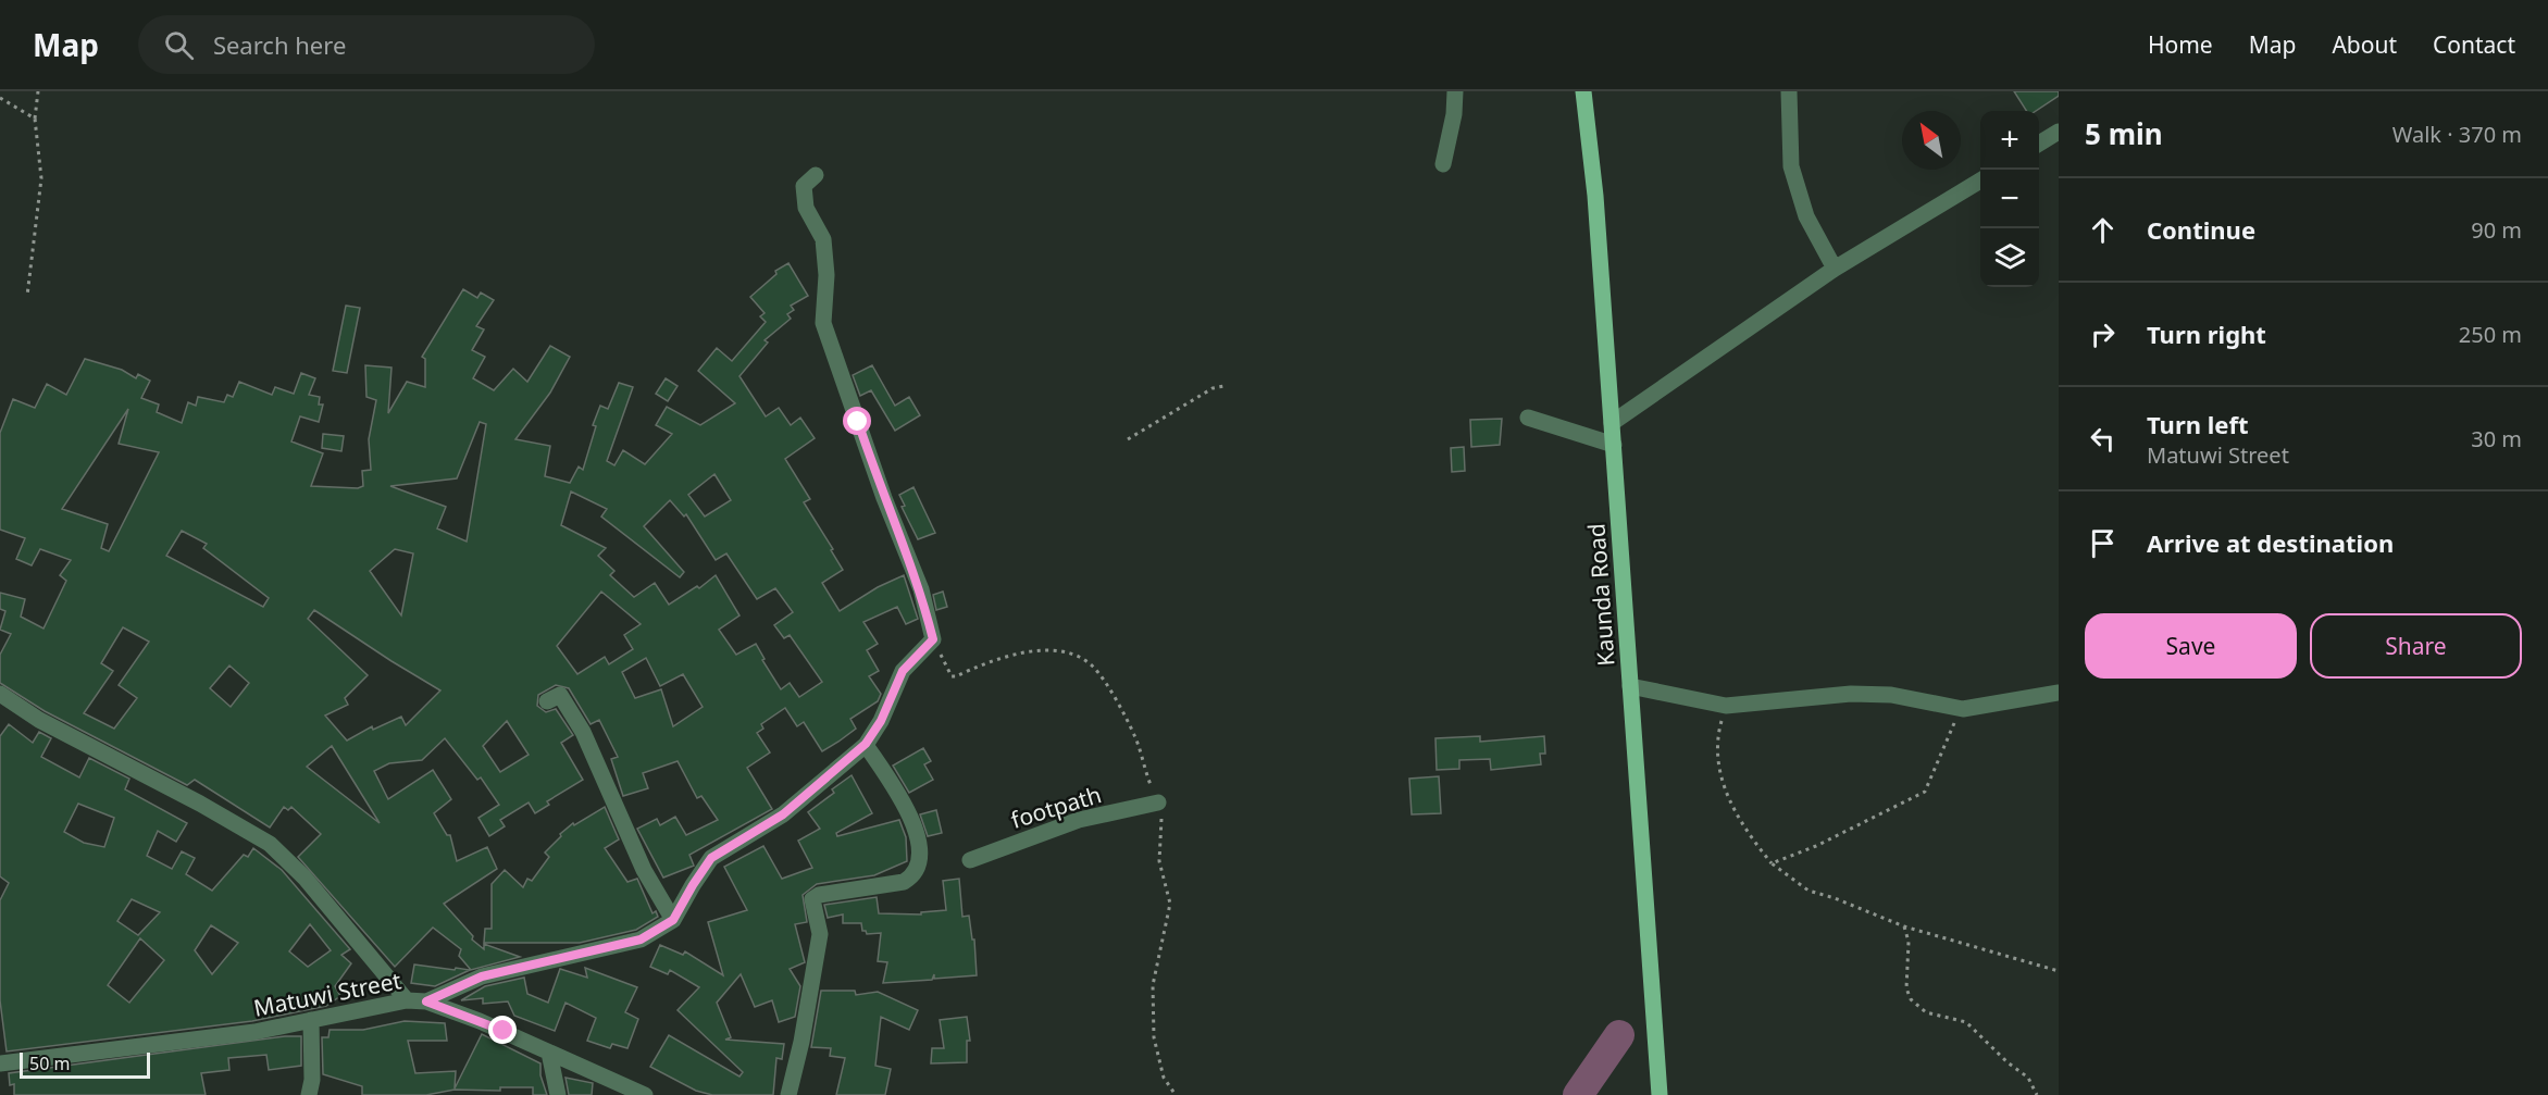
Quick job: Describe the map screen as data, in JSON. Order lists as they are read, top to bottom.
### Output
{
  "streets": {
    "main road": ["Kaunda Road"],
    "street": ["footpath", "Matuwi Street"]
  },
  "scale_bar": "50 m",
  "north": "top left",
  "page": {
    "header": "Map",
    "search": "Search here",
    "nav": [
      "Home",
      "Map",
      "About",
      "Contact"
    ],
    "heading": ["5 min", "Walk · 370 m"],
    "map_buttons": ["+", "−"],
    "list": [
      ["Continue", "90 m"],
      ["Turn right", "250 m"],
      ["Turn left", "Matuwi Street", "30 m"],
      "Arrive at destination"
    ],
    "buttons": ["Save", "Share"],
    "scale": "50 m"
  }
}
